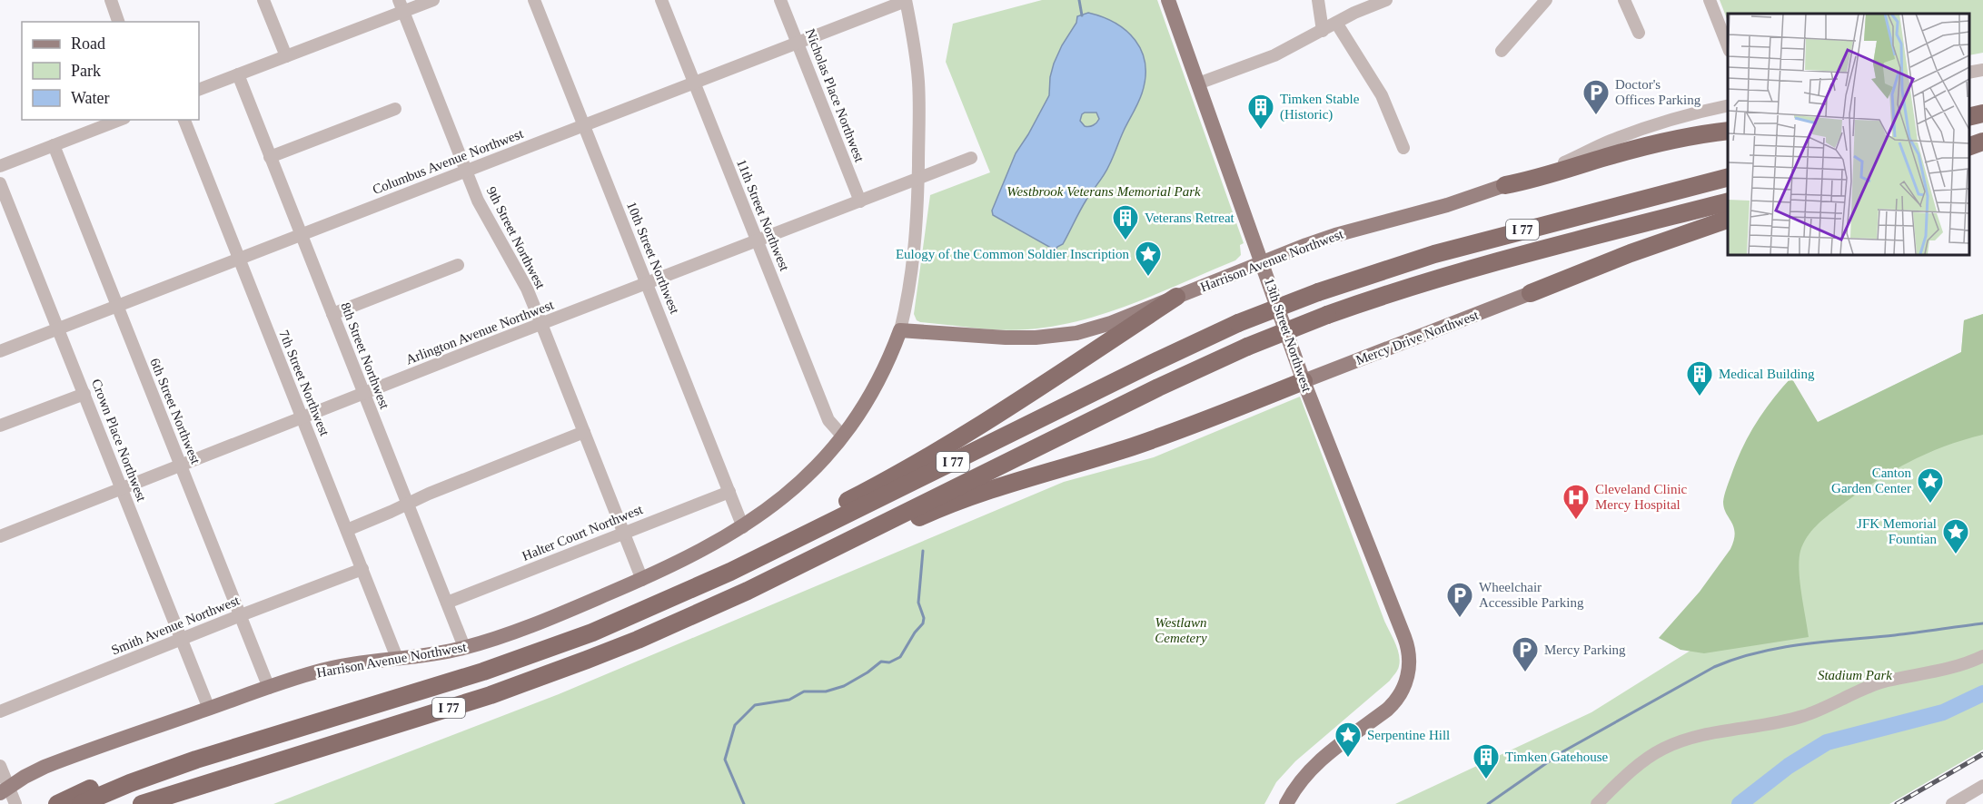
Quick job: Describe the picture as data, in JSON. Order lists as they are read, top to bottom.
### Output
{
  "streets": {
    "highway": ["I 77"],
    "main road": ["Harrison Avenue Northwest", "13th Street Northwest", "Mercy Drive Northwest"],
    "street": [
      "Nicholas Place Northwest",
      "Columbus Avenue Northwest",
      "11th Street Northwest",
      "9th Street Northwest",
      "10th Street Northwest",
      "Arlington Avenue Northwest",
      "8th Street Northwest",
      "7th Street Northwest",
      "6th Street Northwest",
      "Crown Place Northwest",
      "Halter Court Northwest",
      "Smith Avenue Northwest"
    ]
  },
  "crossings": [
    ["Nicholas Place Northwest", "Columbus Avenue Northwest"],
    ["Nicholas Place Northwest", "Arlington Avenue Northwest"],
    ["Columbus Avenue Northwest", "11th Street Northwest"],
    ["Columbus Avenue Northwest", "9th Street Northwest"],
    ["Columbus Avenue Northwest", "10th Street Northwest"],
    ["Columbus Avenue Northwest", "8th Street Northwest"],
    ["Columbus Avenue Northwest", "7th Street Northwest"],
    ["Columbus Avenue Northwest", "6th Street Northwest"],
    ["Columbus Avenue Northwest", "Crown Place Northwest"],
    ["11th Street Northwest", "Harrison Avenue Northwest"],
    ["11th Street Northwest", "Arlington Avenue Northwest"],
    ["9th Street Northwest", "Harrison Avenue Northwest"],
    ["9th Street Northwest", "Arlington Avenue Northwest"],
    ["9th Street Northwest", "Halter Court Northwest"],
    ["10th Street Northwest", "Harrison Avenue Northwest"],
    ["10th Street Northwest", "Arlington Avenue Northwest"],
    ["10th Street Northwest", "Halter Court Northwest"],
    ["Harrison Avenue Northwest", "13th Street Northwest"],
    ["Harrison Avenue Northwest", "8th Street Northwest"],
    ["Harrison Avenue Northwest", "7th Street Northwest"],
    ["Harrison Avenue Northwest", "6th Street Northwest"],
    ["Harrison Avenue Northwest", "Crown Place Northwest"],
    ["Arlington Avenue Northwest", "8th Street Northwest"],
    ["Arlington Avenue Northwest", "7th Street Northwest"],
    ["Arlington Avenue Northwest", "6th Street Northwest"],
    ["Arlington Avenue Northwest", "Crown Place Northwest"],
    ["13th Street Northwest", "Mercy Drive Northwest"],
    ["8th Street Northwest", "Halter Court Northwest"],
    ["7th Street Northwest", "Smith Avenue Northwest"],
    ["6th Street Northwest", "Smith Avenue Northwest"],
    ["Crown Place Northwest", "Smith Avenue Northwest"]
  ],
  "parks": ["Westbrook Veterans Memorial Park", "Westlawn Cemetery", "Stadium Park"],
  "places": {
    "parking": ["Doctor's Offices Parking", "Wheelchair Accessible Parking", "Mercy Parking"],
    "building": [
      "Timken Stable (Historic)",
      "Veterans Retreat",
      "Medical Building",
      "Timken Gatehouse"
    ],
    "place": [
      "Eulogy of the Common Soldier Inscription",
      "Canton Garden Center",
      "JFK Memorial Fountian",
      "Serpentine Hill"
    ],
    "hospital": ["Cleveland Clinic Mercy Hospital"]
  },
  "legend": ["Road", "Park", "Water"]
}
